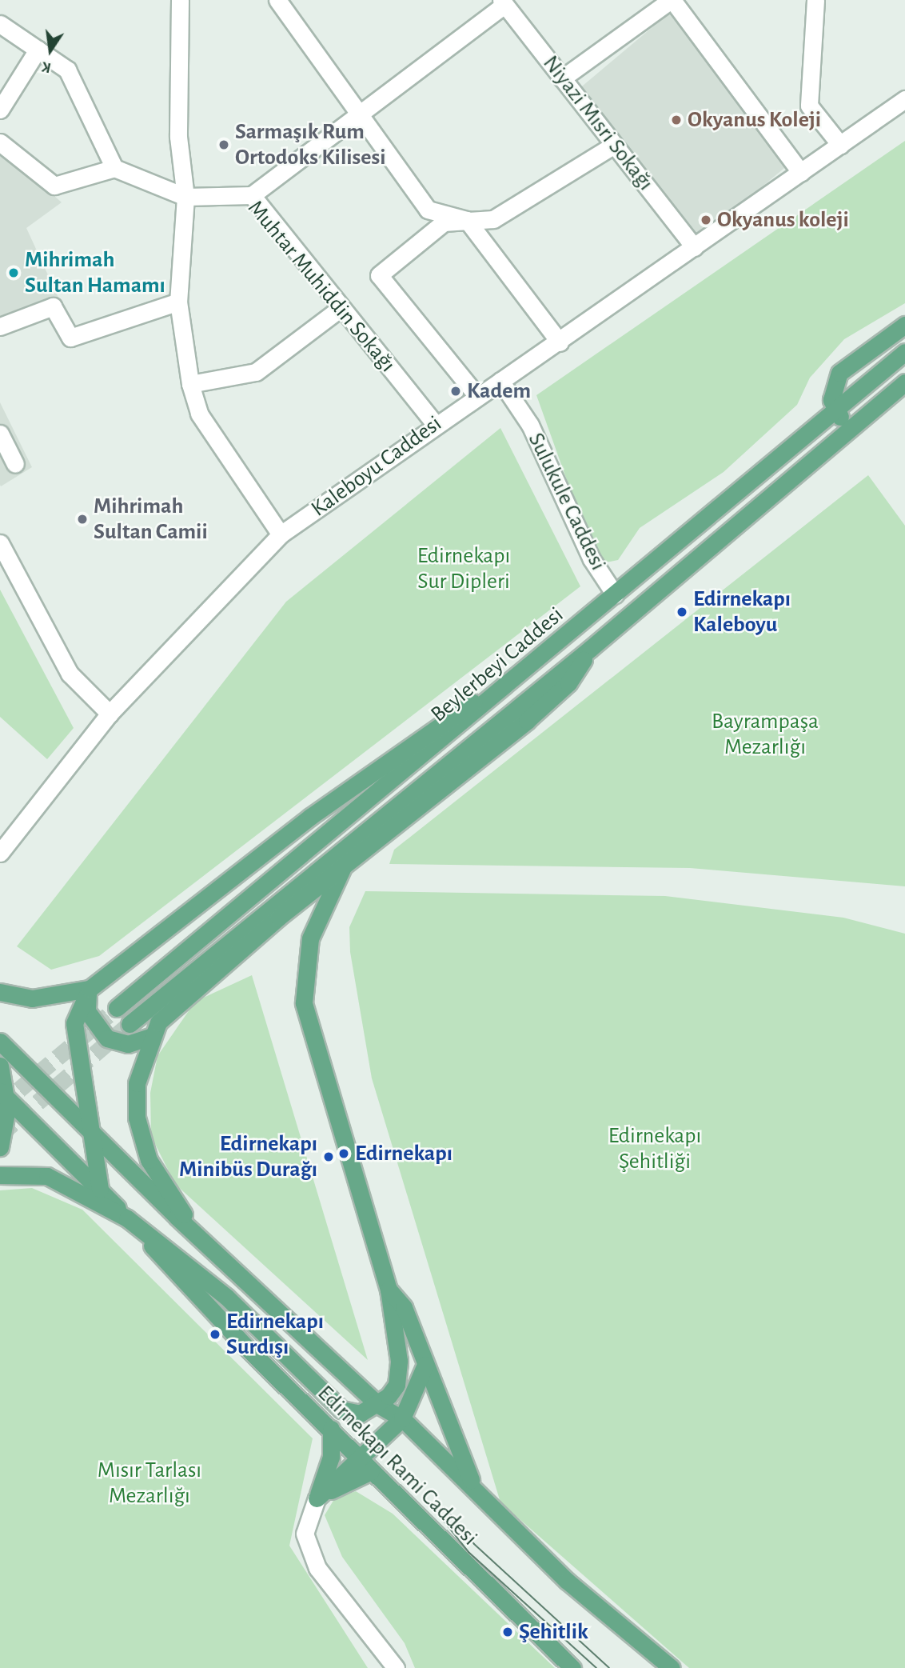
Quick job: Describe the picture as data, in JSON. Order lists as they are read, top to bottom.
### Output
{
  "streets": {
    "main road": ["Beylerbeyi Caddesi", "Edirnekapı Rami Caddesi"],
    "street": [
      "Niyazi Mısri Sokağı",
      "Muhtar Muhiddin Sokağı",
      "Kaleboyu Caddesi",
      "Sulukule Caddesi"
    ]
  },
  "crossings": [
    ["Niyazi Mısri Sokağı", "Kaleboyu Caddesi"],
    ["Muhtar Muhiddin Sokağı", "Kaleboyu Caddesi"],
    ["Kaleboyu Caddesi", "Sulukule Caddesi"],
    ["Sulukule Caddesi", "Beylerbeyi Caddesi"]
  ],
  "parks": [
    "Edirnekapı Sur Dipleri",
    "Bayrampaşa Mezarlığı",
    "Edirnekapı Şehitliği",
    "Mısır Tarlası Mezarlığı"
  ],
  "places": [
    "Okyanus Koleji",
    "Sarmaşık Rum Ortodoks Kilisesi",
    "Okyanus koleji",
    "Mihrimah Sultan Hamamı",
    "Kadem",
    "Mihrimah Sultan Camii",
    "Edirnekapı Kaleboyu",
    "Edirnekapı",
    "Edirnekapı Minibüs Durağı",
    "Edirnekapı Surdışı",
    "Şehitlik"
  ],
  "north": "bottom"
}
